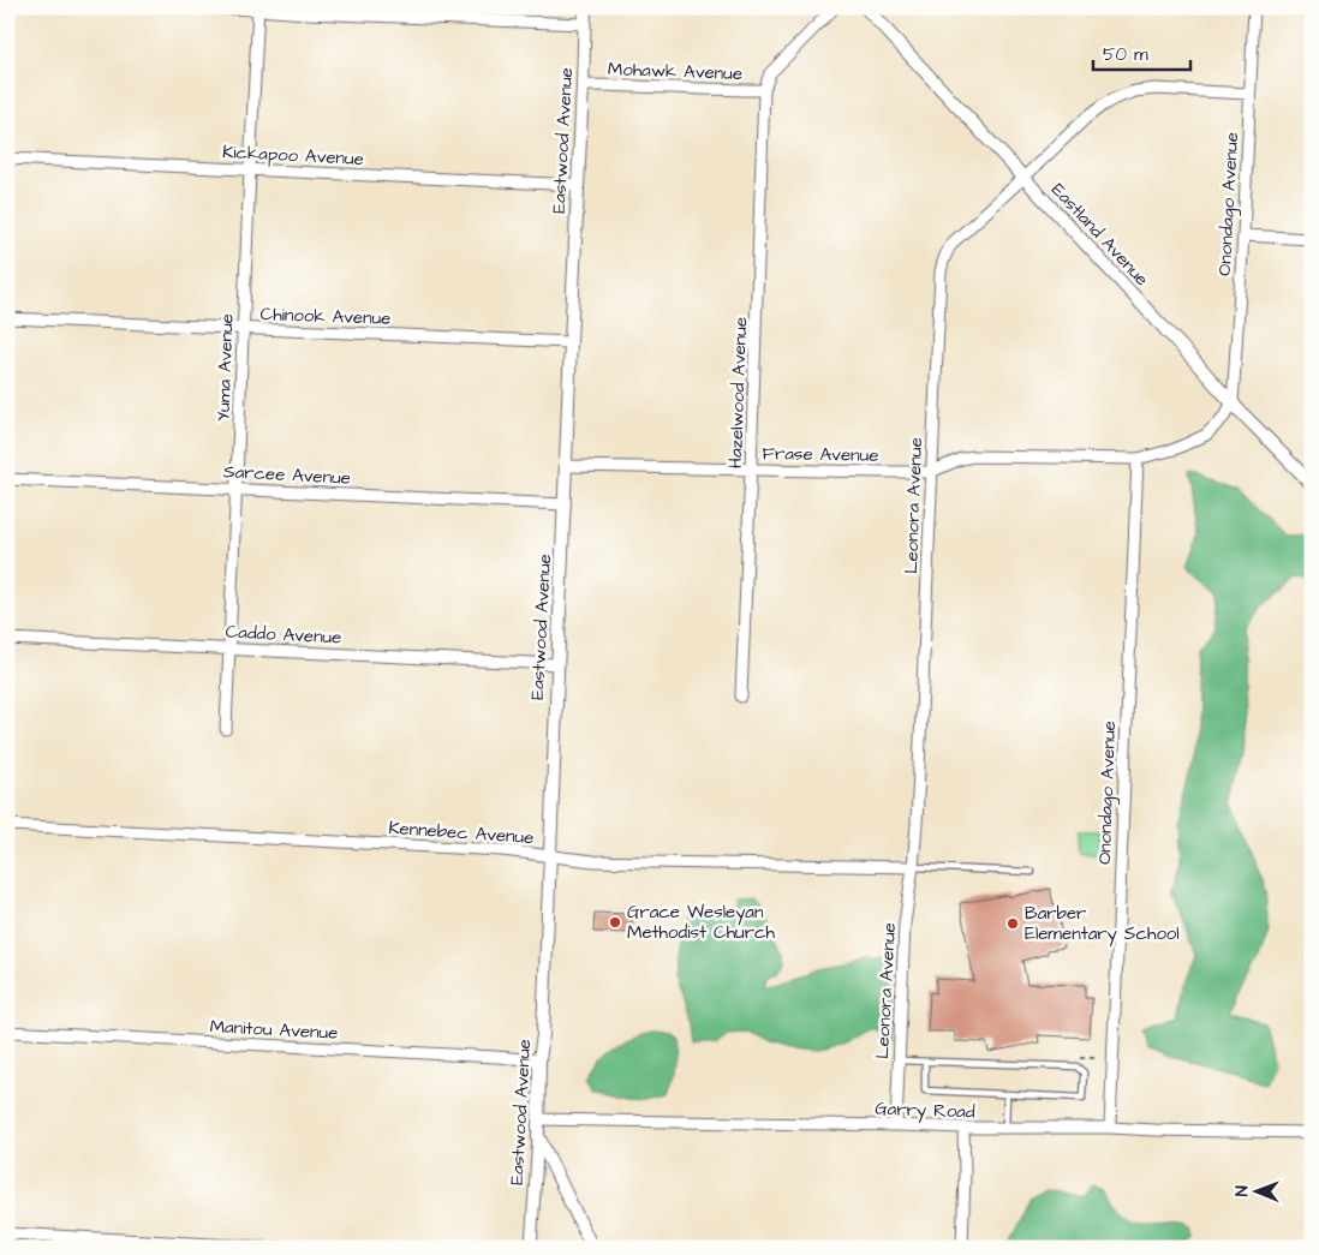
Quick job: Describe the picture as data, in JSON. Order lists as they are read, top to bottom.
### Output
{
  "streets": {
    "street": [
      "Mohawk Avenue",
      "Eastwood Avenue",
      "Kickapoo Avenue",
      "Onondago Avenue",
      "Eastland Avenue",
      "Chinook Avenue",
      "Yuma Avenue",
      "Hazelwood Avenue",
      "Frase Avenue",
      "Sarcee Avenue",
      "Leonora Avenue",
      "Caddo Avenue",
      "Kennebec Avenue",
      "Manitou Avenue",
      "Garry Road"
    ]
  },
  "crossings": [
    ["Mohawk Avenue", "Eastwood Avenue"],
    ["Mohawk Avenue", "Hazelwood Avenue"],
    ["Eastwood Avenue", "Kickapoo Avenue"],
    ["Eastwood Avenue", "Chinook Avenue"],
    ["Eastwood Avenue", "Frase Avenue"],
    ["Eastwood Avenue", "Sarcee Avenue"],
    ["Eastwood Avenue", "Caddo Avenue"],
    ["Eastwood Avenue", "Kennebec Avenue"],
    ["Eastwood Avenue", "Manitou Avenue"],
    ["Eastwood Avenue", "Garry Road"],
    ["Kickapoo Avenue", "Yuma Avenue"],
    ["Onondago Avenue", "Eastland Avenue"],
    ["Onondago Avenue", "Frase Avenue"],
    ["Onondago Avenue", "Leonora Avenue"],
    ["Onondago Avenue", "Garry Road"],
    ["Eastland Avenue", "Frase Avenue"],
    ["Eastland Avenue", "Leonora Avenue"],
    ["Chinook Avenue", "Yuma Avenue"],
    ["Yuma Avenue", "Sarcee Avenue"],
    ["Yuma Avenue", "Caddo Avenue"],
    ["Hazelwood Avenue", "Frase Avenue"],
    ["Frase Avenue", "Leonora Avenue"],
    ["Leonora Avenue", "Kennebec Avenue"],
    ["Leonora Avenue", "Garry Road"]
  ],
  "places": ["Grace Wesleyan Methodist Church", "Barber Elementary School"],
  "scale_bar": "50 m",
  "north": "left"
}
